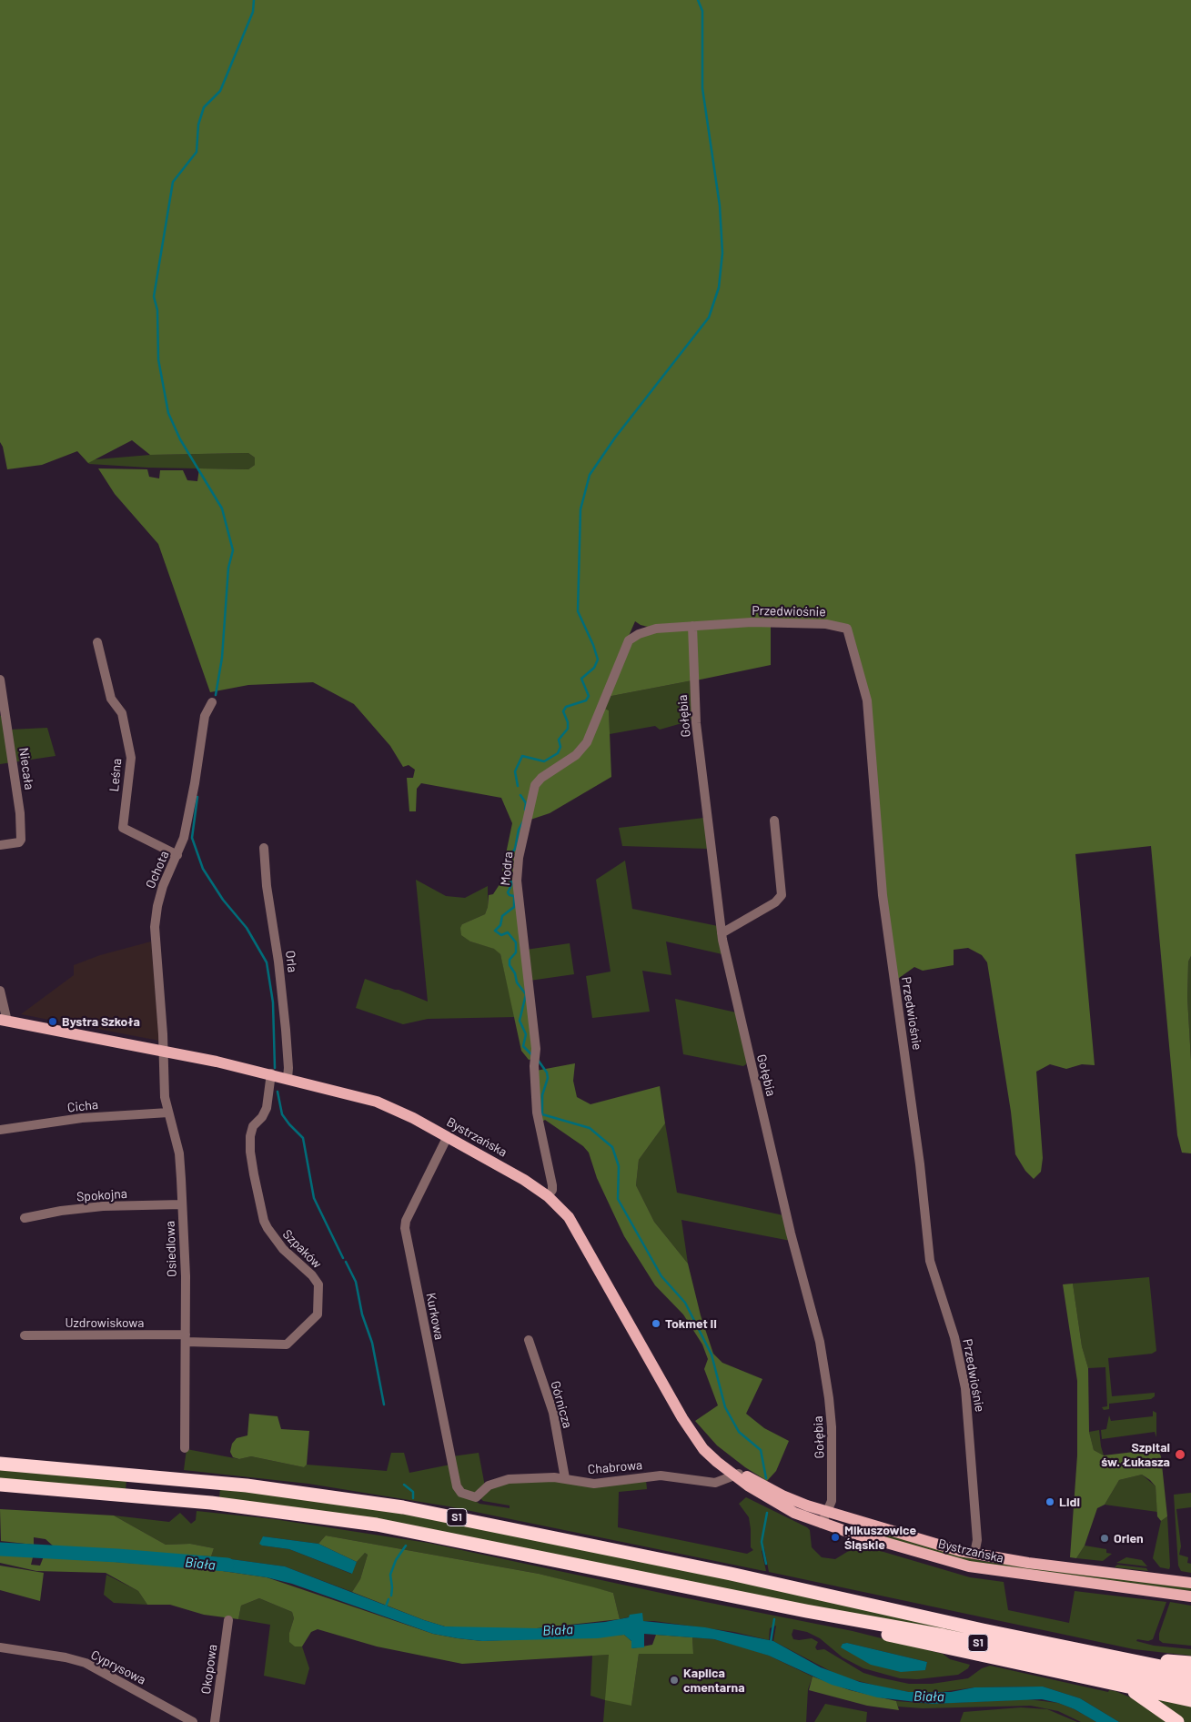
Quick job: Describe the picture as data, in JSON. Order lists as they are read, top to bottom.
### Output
{
  "streets": {
    "highway": ["S1"],
    "main road": ["Bystrzańska"],
    "street": [
      "Przedwiośnie",
      "Gołębia",
      "Niecała",
      "Leśna",
      "Modra",
      "Ochota",
      "Orla",
      "Cicha",
      "Spokojna",
      "Osiedlowa",
      "Szpaków",
      "Kurkowa",
      "Uzdrowiskowa",
      "Górnicza",
      "Chabrowa",
      "Cyprysowa",
      "Okopowa"
    ]
  },
  "crossings": [
    ["Przedwiośnie", "Gołębia"],
    ["Przedwiośnie", "Modra"],
    ["Przedwiośnie", "Bystrzańska"],
    ["Gołębia", "Modra"],
    ["Gołębia", "Bystrzańska"],
    ["Leśna", "Ochota"],
    ["Modra", "Bystrzańska"],
    ["Ochota", "Bystrzańska"],
    ["Ochota", "Osiedlowa"],
    ["Orla", "Bystrzańska"],
    ["Cicha", "Osiedlowa"],
    ["Bystrzańska", "Osiedlowa"],
    ["Bystrzańska", "Szpaków"],
    ["Bystrzańska", "Kurkowa"],
    ["Bystrzańska", "Chabrowa"],
    ["Spokojna", "Osiedlowa"],
    ["Osiedlowa", "Szpaków"],
    ["Osiedlowa", "Uzdrowiskowa"],
    ["Szpaków", "Uzdrowiskowa"],
    ["Kurkowa", "Chabrowa"],
    ["Górnicza", "Chabrowa"]
  ],
  "water": ["Biała"],
  "places": [
    "Bystra Szkoła",
    "Tokmet II",
    "Szpital św. Łukasza",
    "Lidl",
    "Mikuszowice Śląskie",
    "Orlen",
    "Kaplica cmentarna"
  ]
}
